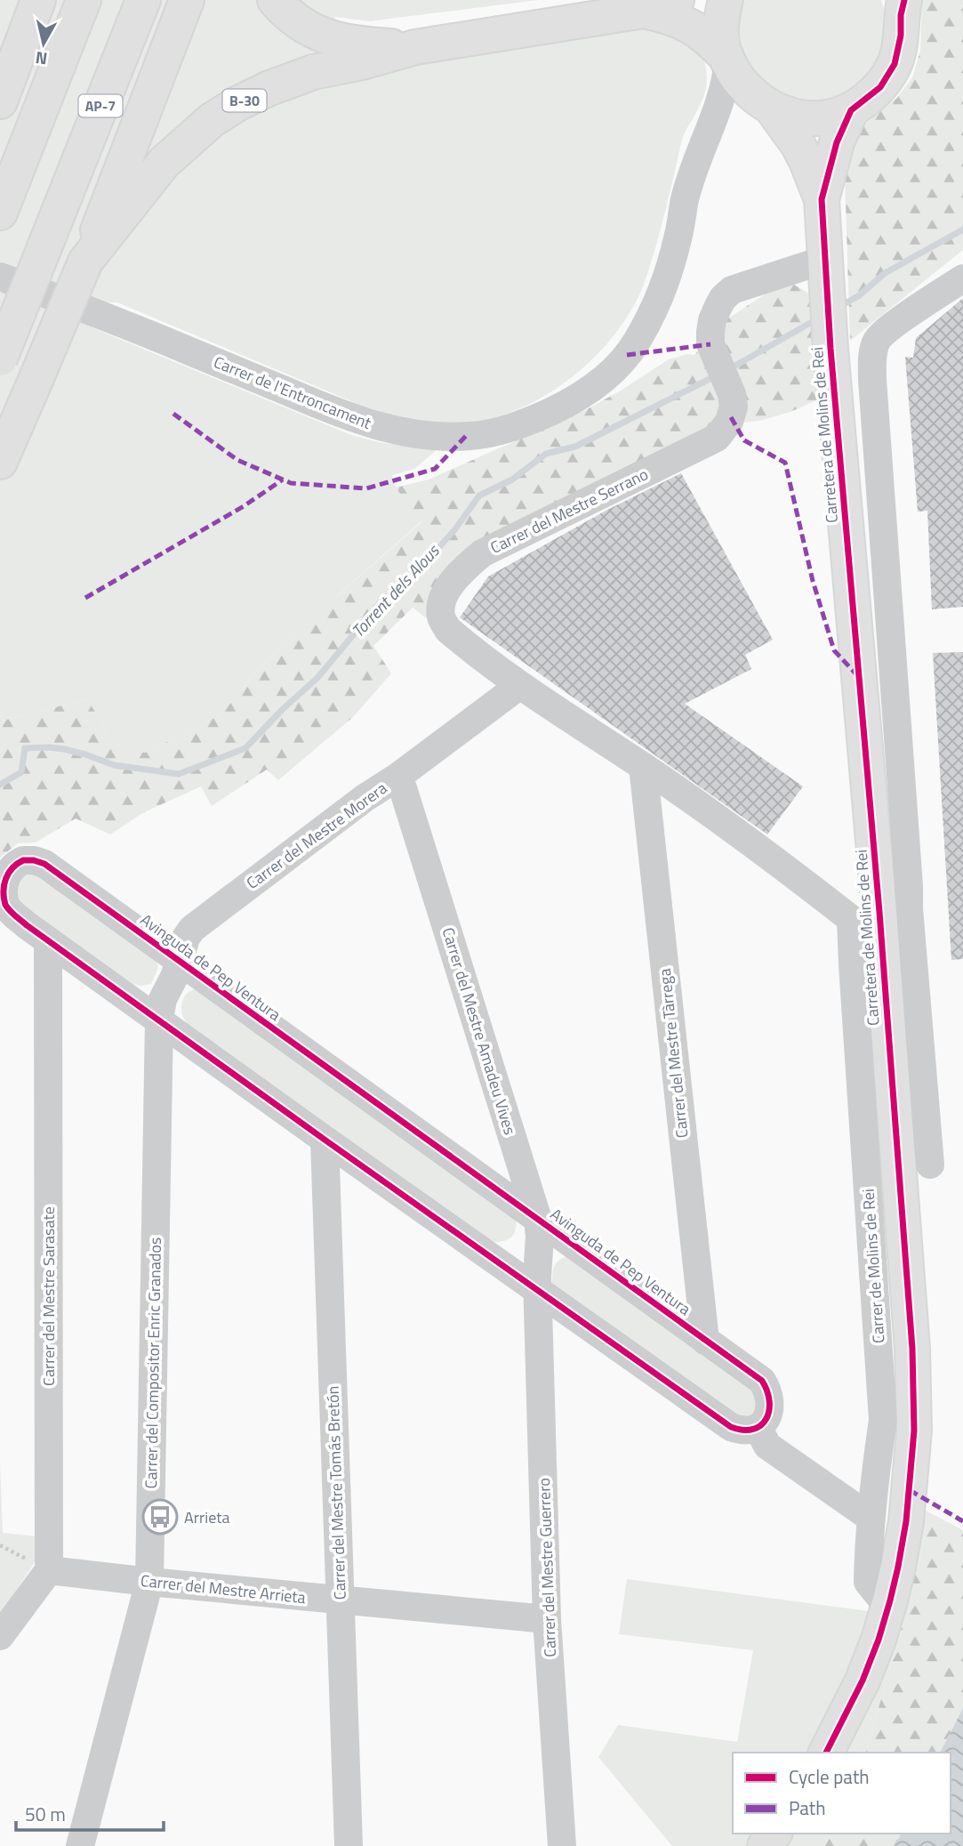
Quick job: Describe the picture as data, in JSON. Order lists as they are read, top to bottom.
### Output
{
  "streets": {
    "main road": ["B-30", "AP-7", "Carretera de Molins de Rei"],
    "street": [
      "Carrer de l'Entroncament",
      "Carrer del Mestre Serrano",
      "Carrer del Mestre Morera",
      "Avinguda de Pep Ventura",
      "Carrer del Mestre Amadeu Vives",
      "Carrer del Mestre Tàrrega",
      "Carrer de Molins de Rei",
      "Carrer del Mestre Sarasate",
      "Carrer del Compositor Enric Granados",
      "Carrer del Mestre Tomás Bretón",
      "Carrer del Mestre Guerrero",
      "Carrer del Mestre Arrieta"
    ]
  },
  "crossings": [
    ["B-30", "Carrer de l'Entroncament"],
    ["Carretera de Molins de Rei", "Carrer del Mestre Serrano"],
    ["Carretera de Molins de Rei", "Carrer de Molins de Rei"],
    ["Carrer del Mestre Serrano", "Carrer del Mestre Morera"],
    ["Carrer del Mestre Serrano", "Carrer del Mestre Tàrrega"],
    ["Carrer del Mestre Serrano", "Carrer de Molins de Rei"],
    ["Carrer del Mestre Morera", "Avinguda de Pep Ventura"],
    ["Carrer del Mestre Morera", "Carrer del Mestre Amadeu Vives"],
    ["Carrer del Mestre Morera", "Carrer del Compositor Enric Granados"],
    ["Avinguda de Pep Ventura", "Carrer del Mestre Amadeu Vives"],
    ["Avinguda de Pep Ventura", "Carrer del Mestre Tàrrega"],
    ["Avinguda de Pep Ventura", "Carrer del Mestre Sarasate"],
    ["Avinguda de Pep Ventura", "Carrer del Compositor Enric Granados"],
    ["Avinguda de Pep Ventura", "Carrer del Mestre Tomás Bretón"],
    ["Avinguda de Pep Ventura", "Carrer del Mestre Guerrero"],
    ["Carrer del Mestre Amadeu Vives", "Carrer del Mestre Guerrero"],
    ["Carrer del Mestre Sarasate", "Carrer del Mestre Arrieta"],
    ["Carrer del Compositor Enric Granados", "Carrer del Mestre Arrieta"],
    ["Carrer del Mestre Tomás Bretón", "Carrer del Mestre Arrieta"],
    ["Carrer del Mestre Guerrero", "Carrer del Mestre Arrieta"]
  ],
  "water": ["Torrent dels Alous"],
  "places": {
    "bus stop": ["Arrieta"]
  },
  "legend": ["Cycle path", "Path"],
  "scale_bar": "50 m",
  "north": "bottom"
}
